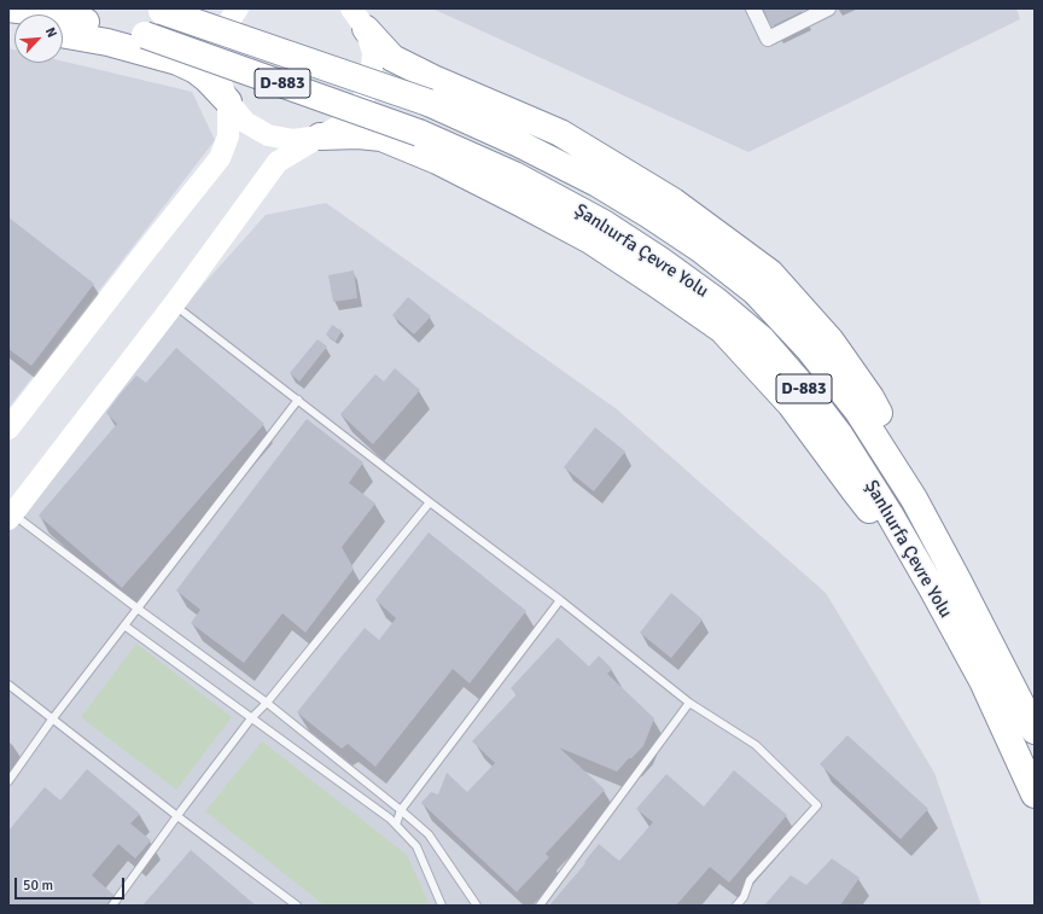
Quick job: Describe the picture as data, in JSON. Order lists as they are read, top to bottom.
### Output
{
  "streets": {
    "highway": ["D-883", "Şanlıurfa Çevre Yolu"]
  },
  "scale_bar": "50 m",
  "north": "top right"
}
